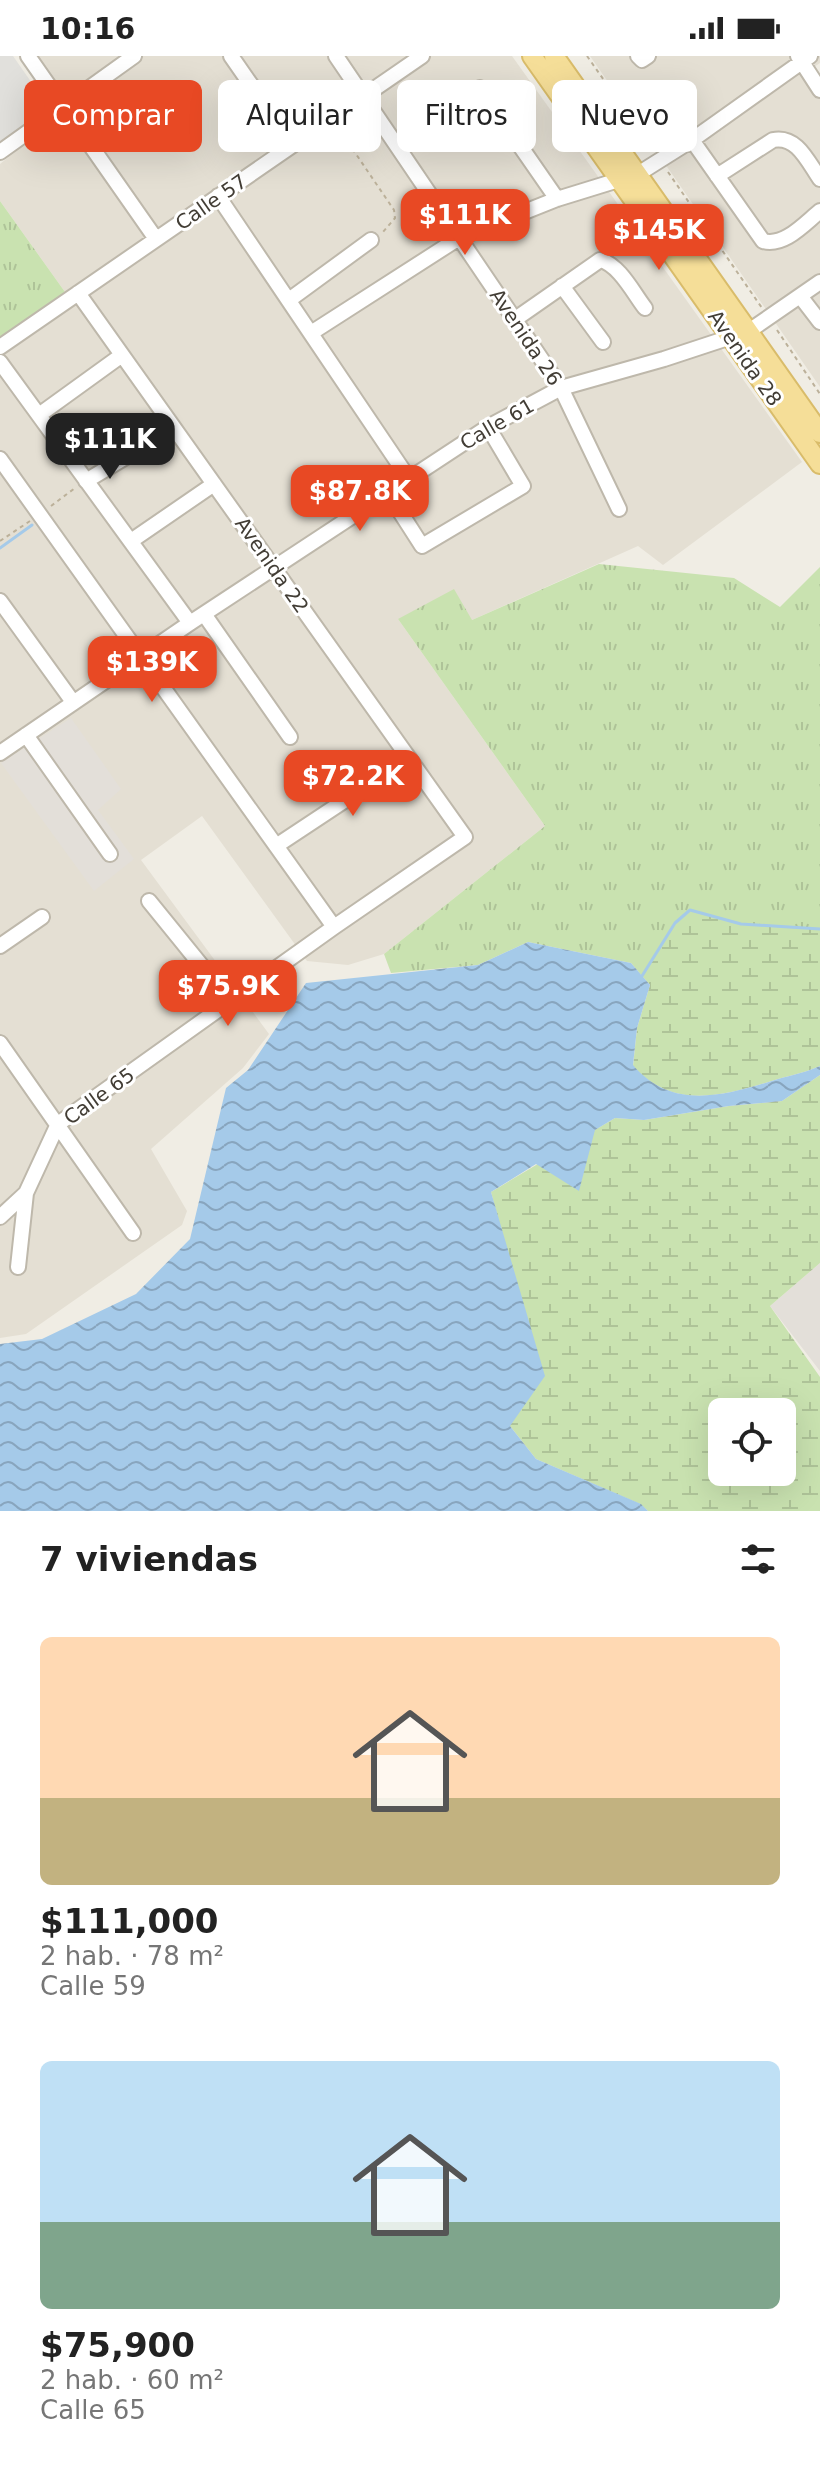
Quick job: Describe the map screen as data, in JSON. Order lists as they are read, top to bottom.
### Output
{
  "streets": {
    "main road": ["Avenida 28"],
    "street": [
      "Calle 57",
      "Avenida 26",
      "Calle 61",
      "Avenida 22",
      "Calle 65"
    ]
  },
  "crossings": [
    ["Calle 57", "Avenida 22"],
    ["Avenida 26", "Calle 61"],
    ["Avenida 28", "Calle 61"],
    ["Calle 61", "Avenida 22"],
    ["Avenida 22", "Calle 65"]
  ],
  "page": {
    "status": "10:16",
    "chip": [
      "Comprar",
      "Alquilar",
      "Filtros",
      "Nuevo"
    ],
    "price": [
      "$111K",
      "$145K",
      "$111K",
      "$87.8K",
      "$139K",
      "$72.2K",
      "$75.9K"
    ],
    "heading": "7 viviendas",
    "list": [
      {
        "name": "$111,000",
        "note": "2 hab. · 78 m² · Calle 59"
      },
      {
        "name": "$75,900",
        "note": "2 hab. · 60 m² · Calle 65"
      }
    ]
  }
}
